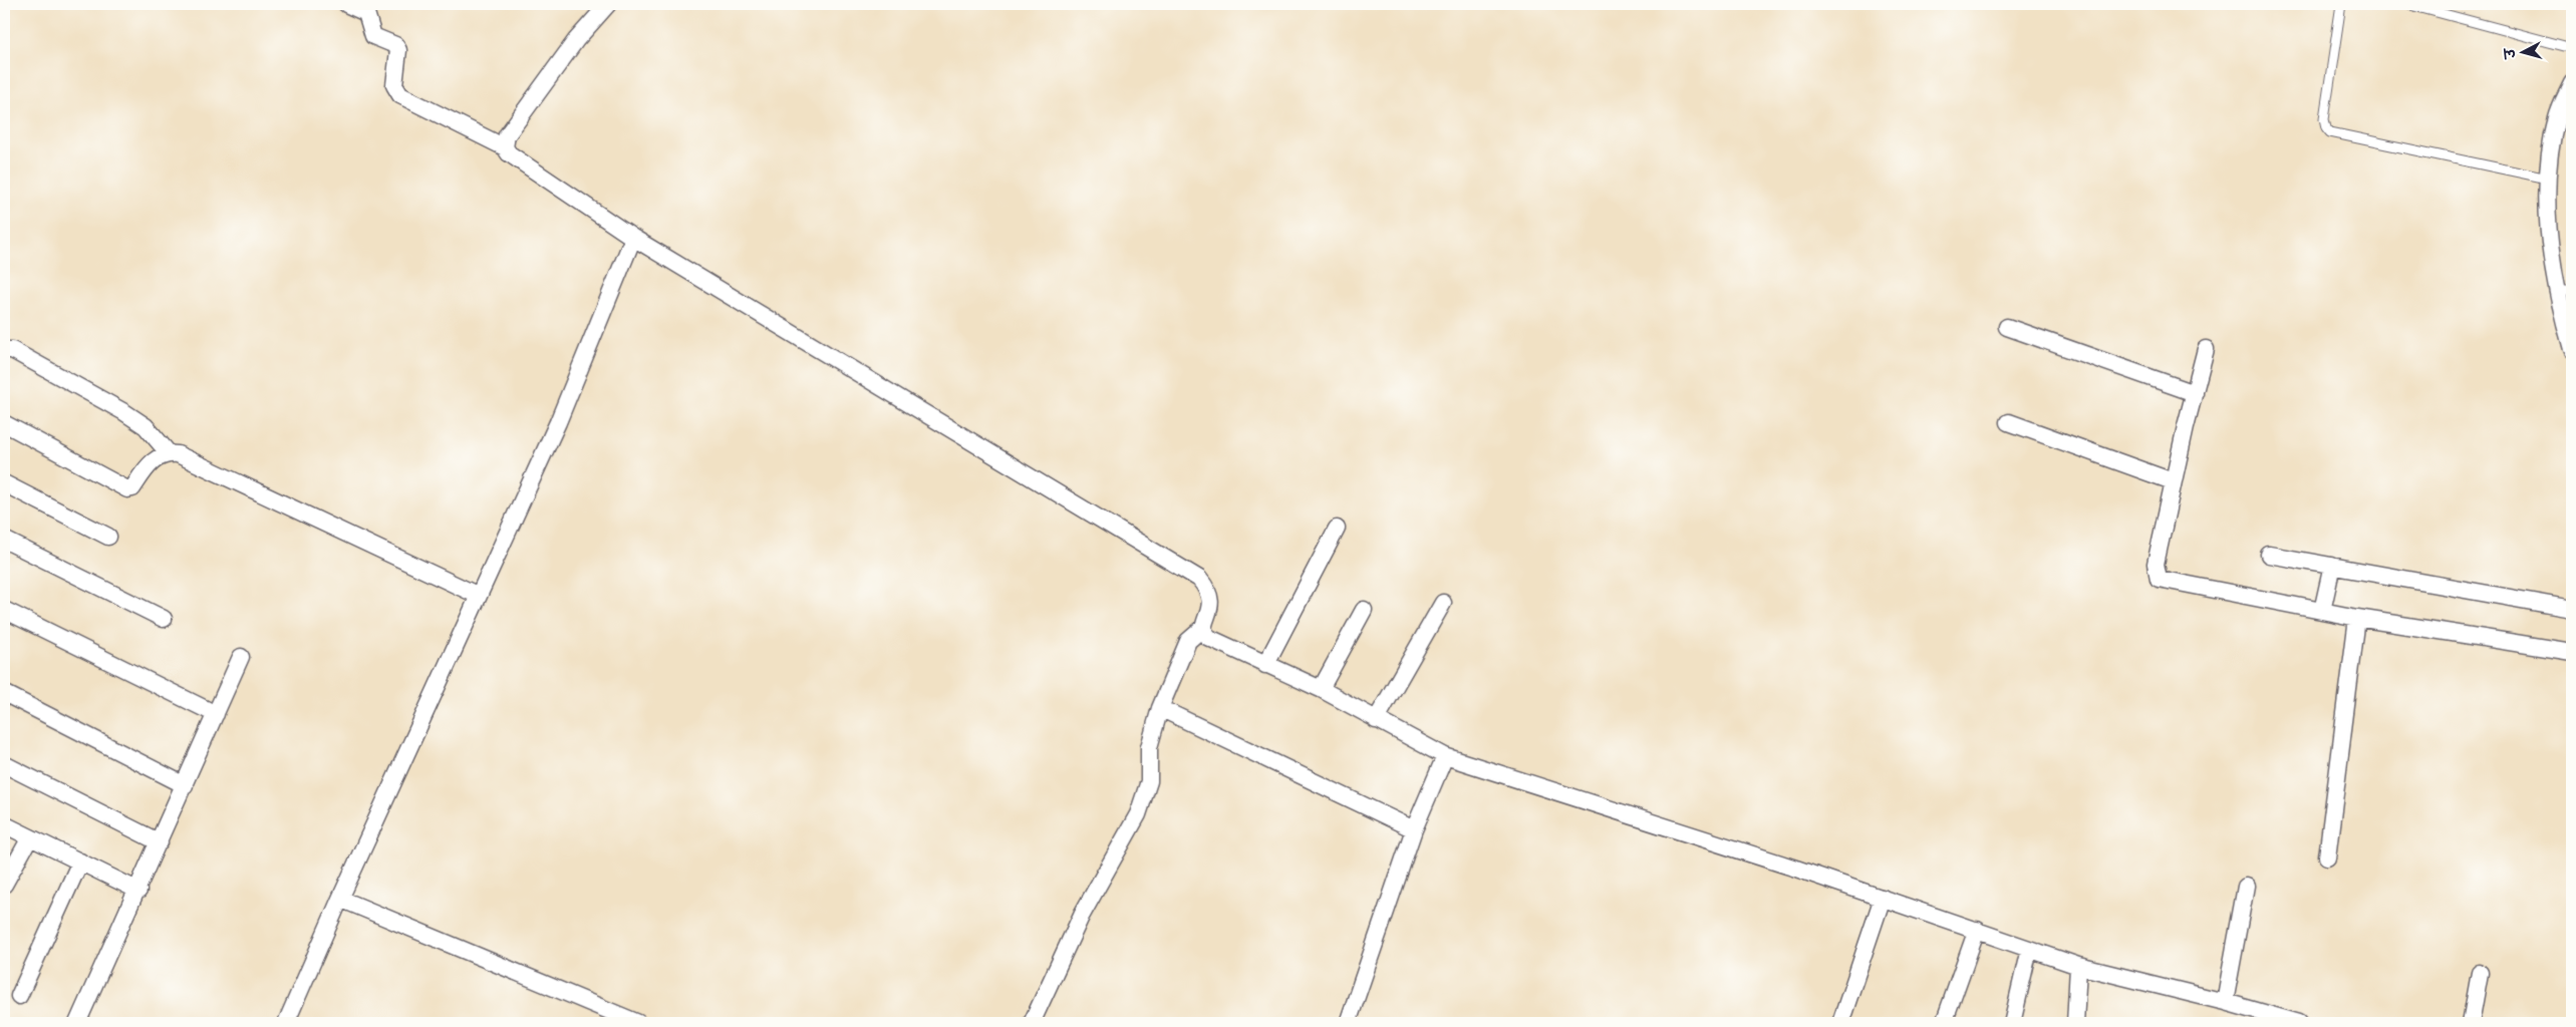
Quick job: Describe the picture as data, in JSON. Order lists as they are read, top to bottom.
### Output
{
  "north": "left"
}
